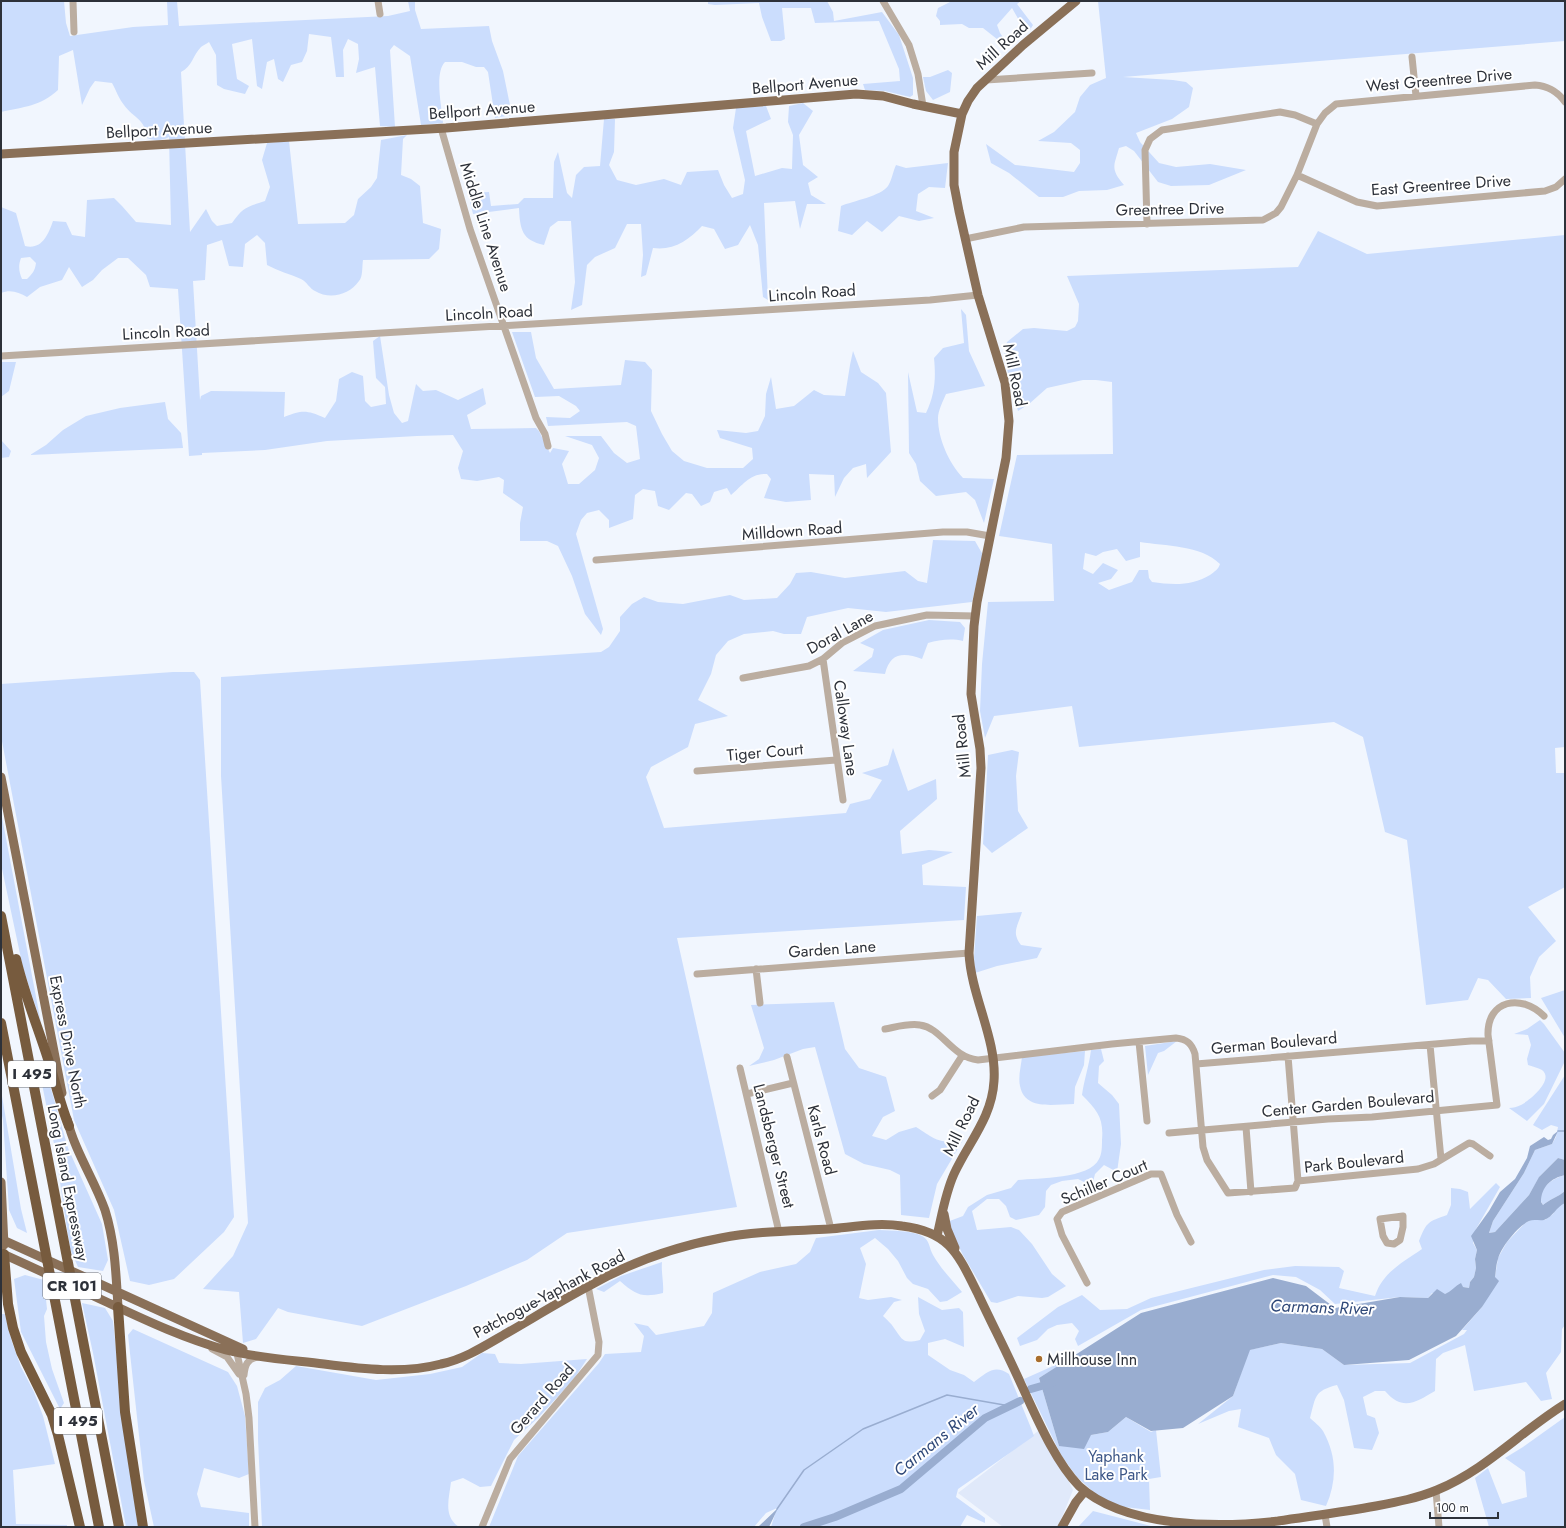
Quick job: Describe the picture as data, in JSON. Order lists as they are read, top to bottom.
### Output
{
  "streets": {
    "highway": ["I 495", "Long Island Expressway"],
    "main road": [
      "Mill Road",
      "Bellport Avenue",
      "Express Drive North",
      "CR 101",
      "Patchogue-Yaphank Road"
    ],
    "street": [
      "West Greentree Drive",
      "East Greentree Drive",
      "Greentree Drive",
      "Middle Line Avenue",
      "Lincoln Road",
      "Milldown Road",
      "Doral Lane",
      "Calloway Lane",
      "Tiger Court",
      "Garden Lane",
      "German Boulevard",
      "Center Garden Boulevard",
      "Karls Road",
      "Landsberger Street",
      "Park Boulevard",
      "Schiller Court",
      "Gerard Road"
    ]
  },
  "crossings": [
    ["Mill Road", "Bellport Avenue"],
    ["Mill Road", "Greentree Drive"],
    ["Mill Road", "Lincoln Road"],
    ["Mill Road", "Milldown Road"],
    ["Mill Road", "Doral Lane"],
    ["Mill Road", "Garden Lane"],
    ["Mill Road", "German Boulevard"],
    ["Mill Road", "Patchogue-Yaphank Road"],
    ["West Greentree Drive", "Greentree Drive"],
    ["Bellport Avenue", "Middle Line Avenue"],
    ["East Greentree Drive", "Greentree Drive"],
    ["Middle Line Avenue", "Lincoln Road"],
    ["Doral Lane", "Calloway Lane"],
    ["Calloway Lane", "Tiger Court"],
    ["Express Drive North", "Patchogue-Yaphank Road"],
    ["German Boulevard", "Center Garden Boulevard"],
    ["Center Garden Boulevard", "Park Boulevard"],
    ["Karls Road", "Patchogue-Yaphank Road"],
    ["Landsberger Street", "Patchogue-Yaphank Road"],
    ["Patchogue-Yaphank Road", "Gerard Road"]
  ],
  "water": ["Carmans River"],
  "parks": ["Yaphank Lake Park"],
  "places": ["Millhouse Inn"],
  "scale_bar": "100 m"
}
